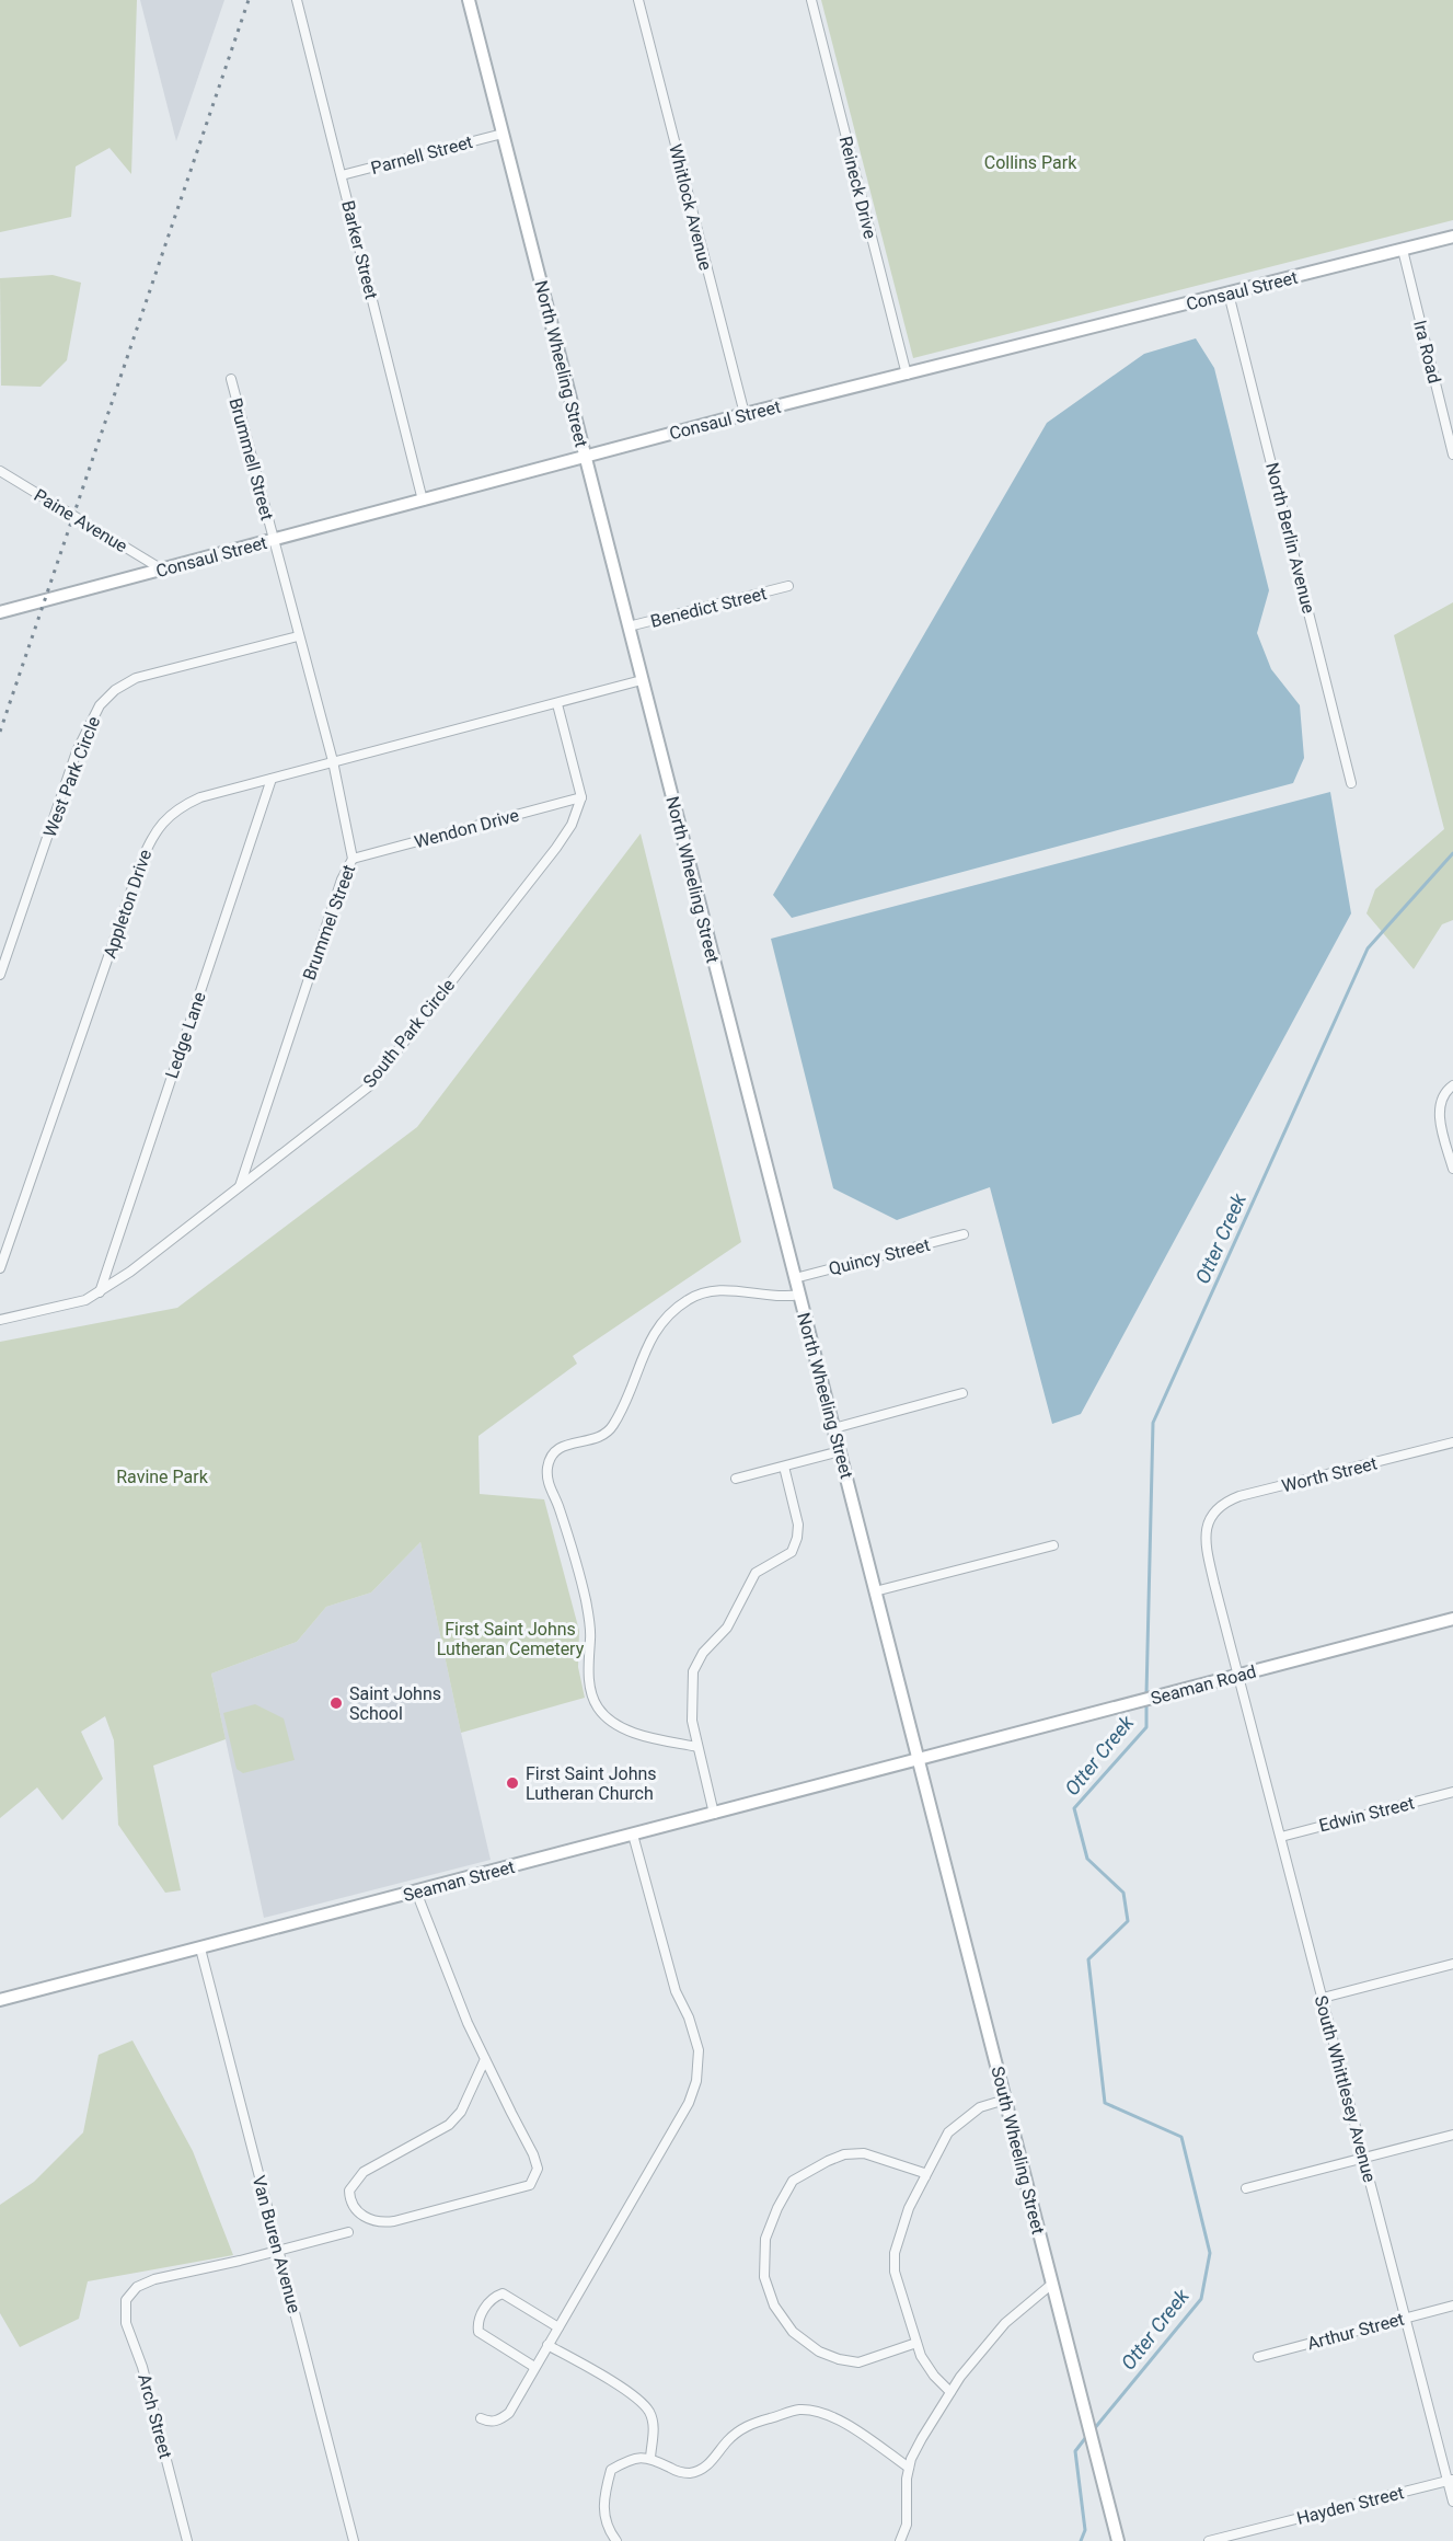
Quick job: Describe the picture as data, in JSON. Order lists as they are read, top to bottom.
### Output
{
  "streets": {
    "street": [
      "Parnell Street",
      "Reineck Drive",
      "Whitlock Avenue",
      "Barker Street",
      "Consaul Street",
      "Ira Road",
      "North Wheeling Street",
      "Brummell Street",
      "Paine Avenue",
      "North Berlin Avenue",
      "Benedict Street",
      "West Park Circle",
      "Wendon Drive",
      "Appleton Drive",
      "Brummel Street",
      "South Park Circle",
      "Ledge Lane",
      "Quincy Street",
      "Worth Street",
      "Seaman Road",
      "Edwin Street",
      "Seaman Street",
      "South Whittlesey Avenue",
      "South Wheeling Street",
      "Van Buren Avenue",
      "Arthur Street",
      "Arch Street",
      "Hayden Street"
    ]
  },
  "crossings": [
    ["Parnell Street", "Barker Street"],
    ["Parnell Street", "North Wheeling Street"],
    ["Reineck Drive", "Consaul Street"],
    ["Whitlock Avenue", "Consaul Street"],
    ["Barker Street", "Consaul Street"],
    ["Consaul Street", "Ira Road"],
    ["Consaul Street", "North Wheeling Street"],
    ["Consaul Street", "Brummell Street"],
    ["Consaul Street", "Paine Avenue"],
    ["Consaul Street", "North Berlin Avenue"],
    ["Consaul Street", "Brummel Street"],
    ["North Wheeling Street", "Benedict Street"],
    ["North Wheeling Street", "Appleton Drive"],
    ["North Wheeling Street", "Quincy Street"],
    ["North Wheeling Street", "Seaman Road"],
    ["North Wheeling Street", "Seaman Street"],
    ["North Wheeling Street", "South Wheeling Street"],
    ["Brummell Street", "Brummel Street"],
    ["West Park Circle", "Brummel Street"],
    ["Wendon Drive", "Brummel Street"],
    ["Wendon Drive", "South Park Circle"],
    ["Appleton Drive", "Brummel Street"],
    ["Appleton Drive", "Ledge Lane"],
    ["Brummel Street", "South Park Circle"],
    ["South Park Circle", "Ledge Lane"],
    ["Worth Street", "South Whittlesey Avenue"],
    ["Seaman Road", "Seaman Street"],
    ["Seaman Road", "South Whittlesey Avenue"],
    ["Seaman Road", "South Wheeling Street"],
    ["Edwin Street", "South Whittlesey Avenue"],
    ["Seaman Street", "South Wheeling Street"],
    ["Seaman Street", "Van Buren Avenue"],
    ["South Whittlesey Avenue", "Arthur Street"],
    ["South Whittlesey Avenue", "Hayden Street"],
    ["Van Buren Avenue", "Arch Street"]
  ],
  "water": ["Otter Creek"],
  "parks": ["Collins Park", "Ravine Park", "First Saint Johns Lutheran Cemetery"],
  "places": ["Saint Johns School", "First Saint Johns Lutheran Church"]
}
